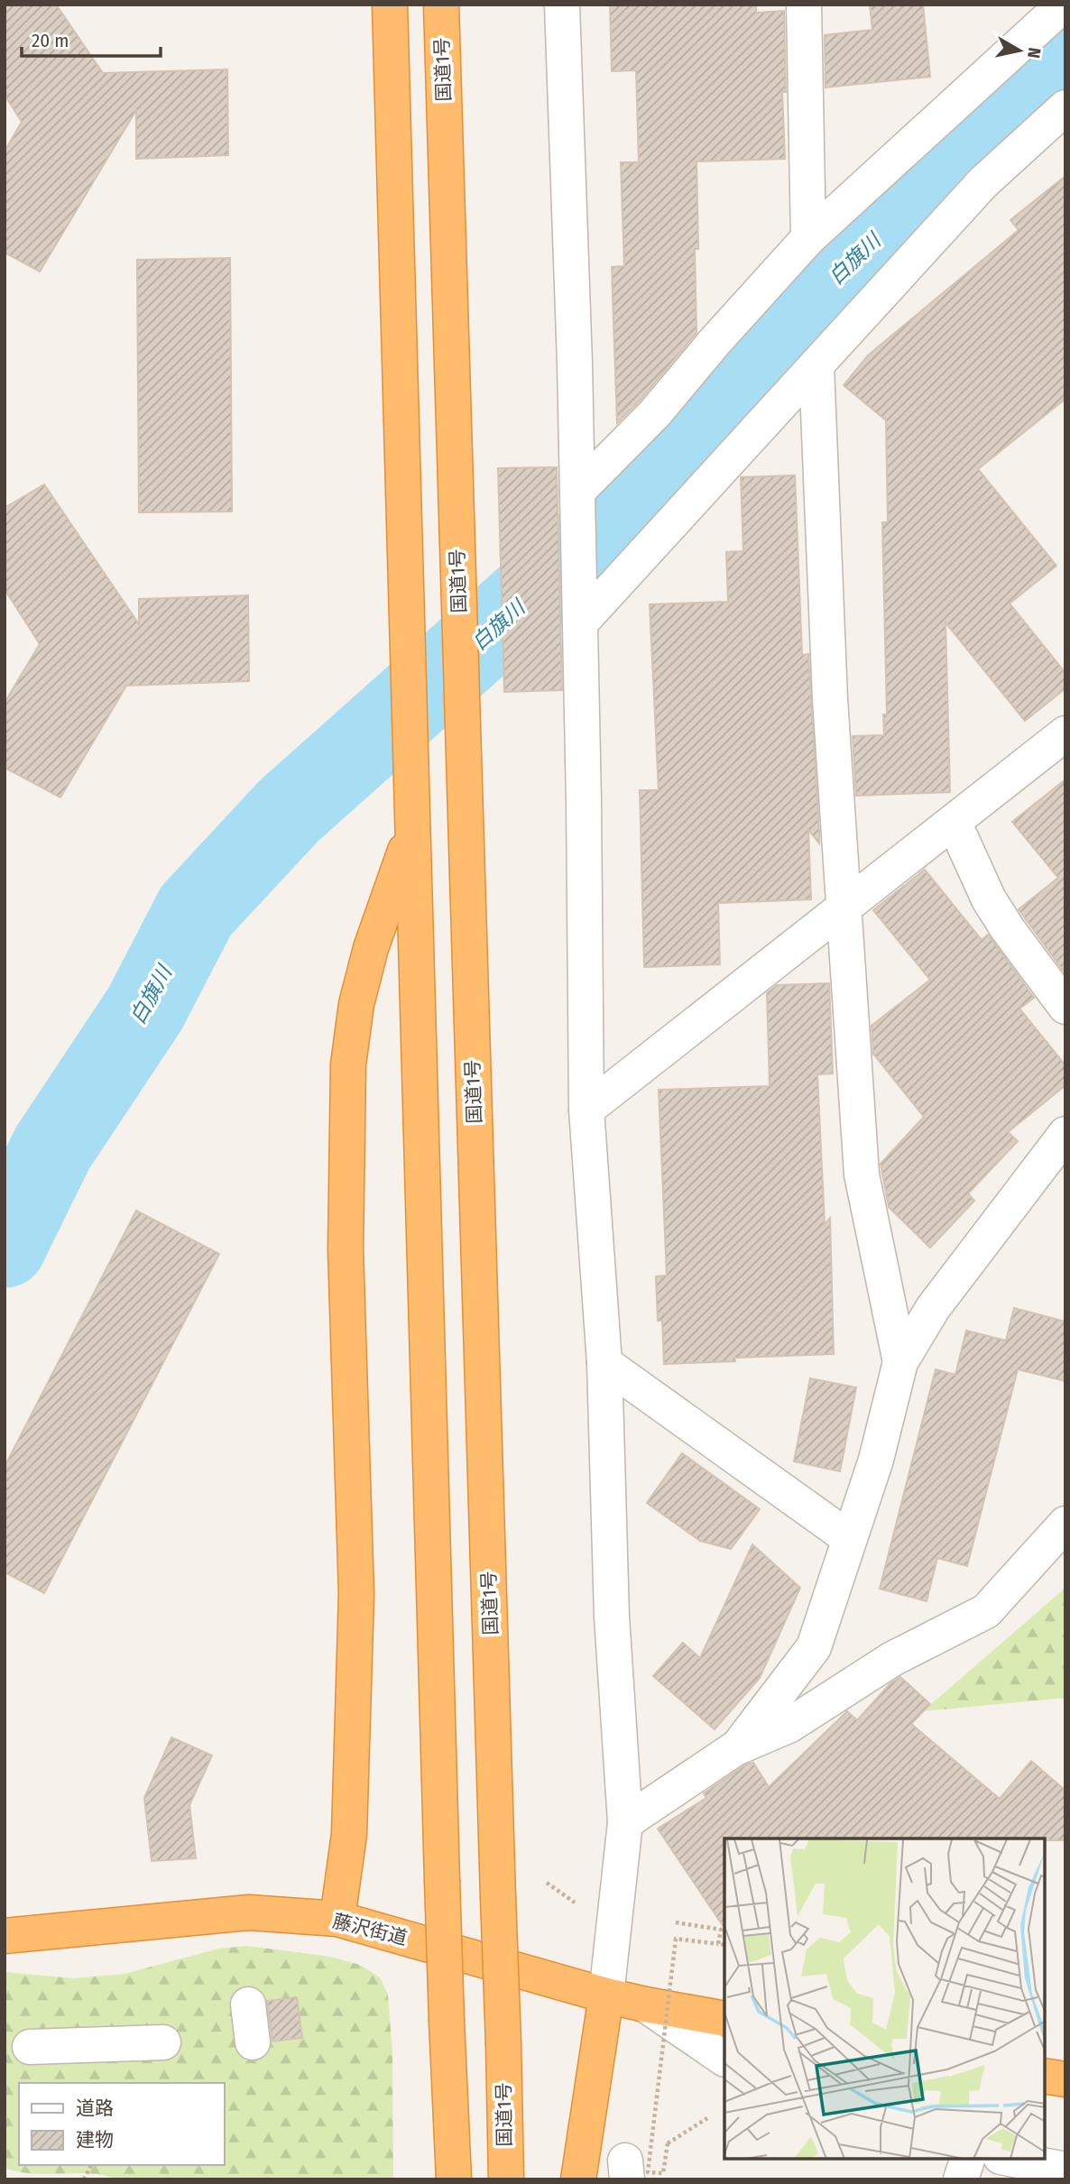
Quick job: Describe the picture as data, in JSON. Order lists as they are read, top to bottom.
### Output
{
  "streets": {
    "highway": ["国道1号", "藤沢街道"]
  },
  "water": ["白旗川"],
  "legend": ["道路", "建物"],
  "scale_bar": "20 m",
  "north": "right"
}
